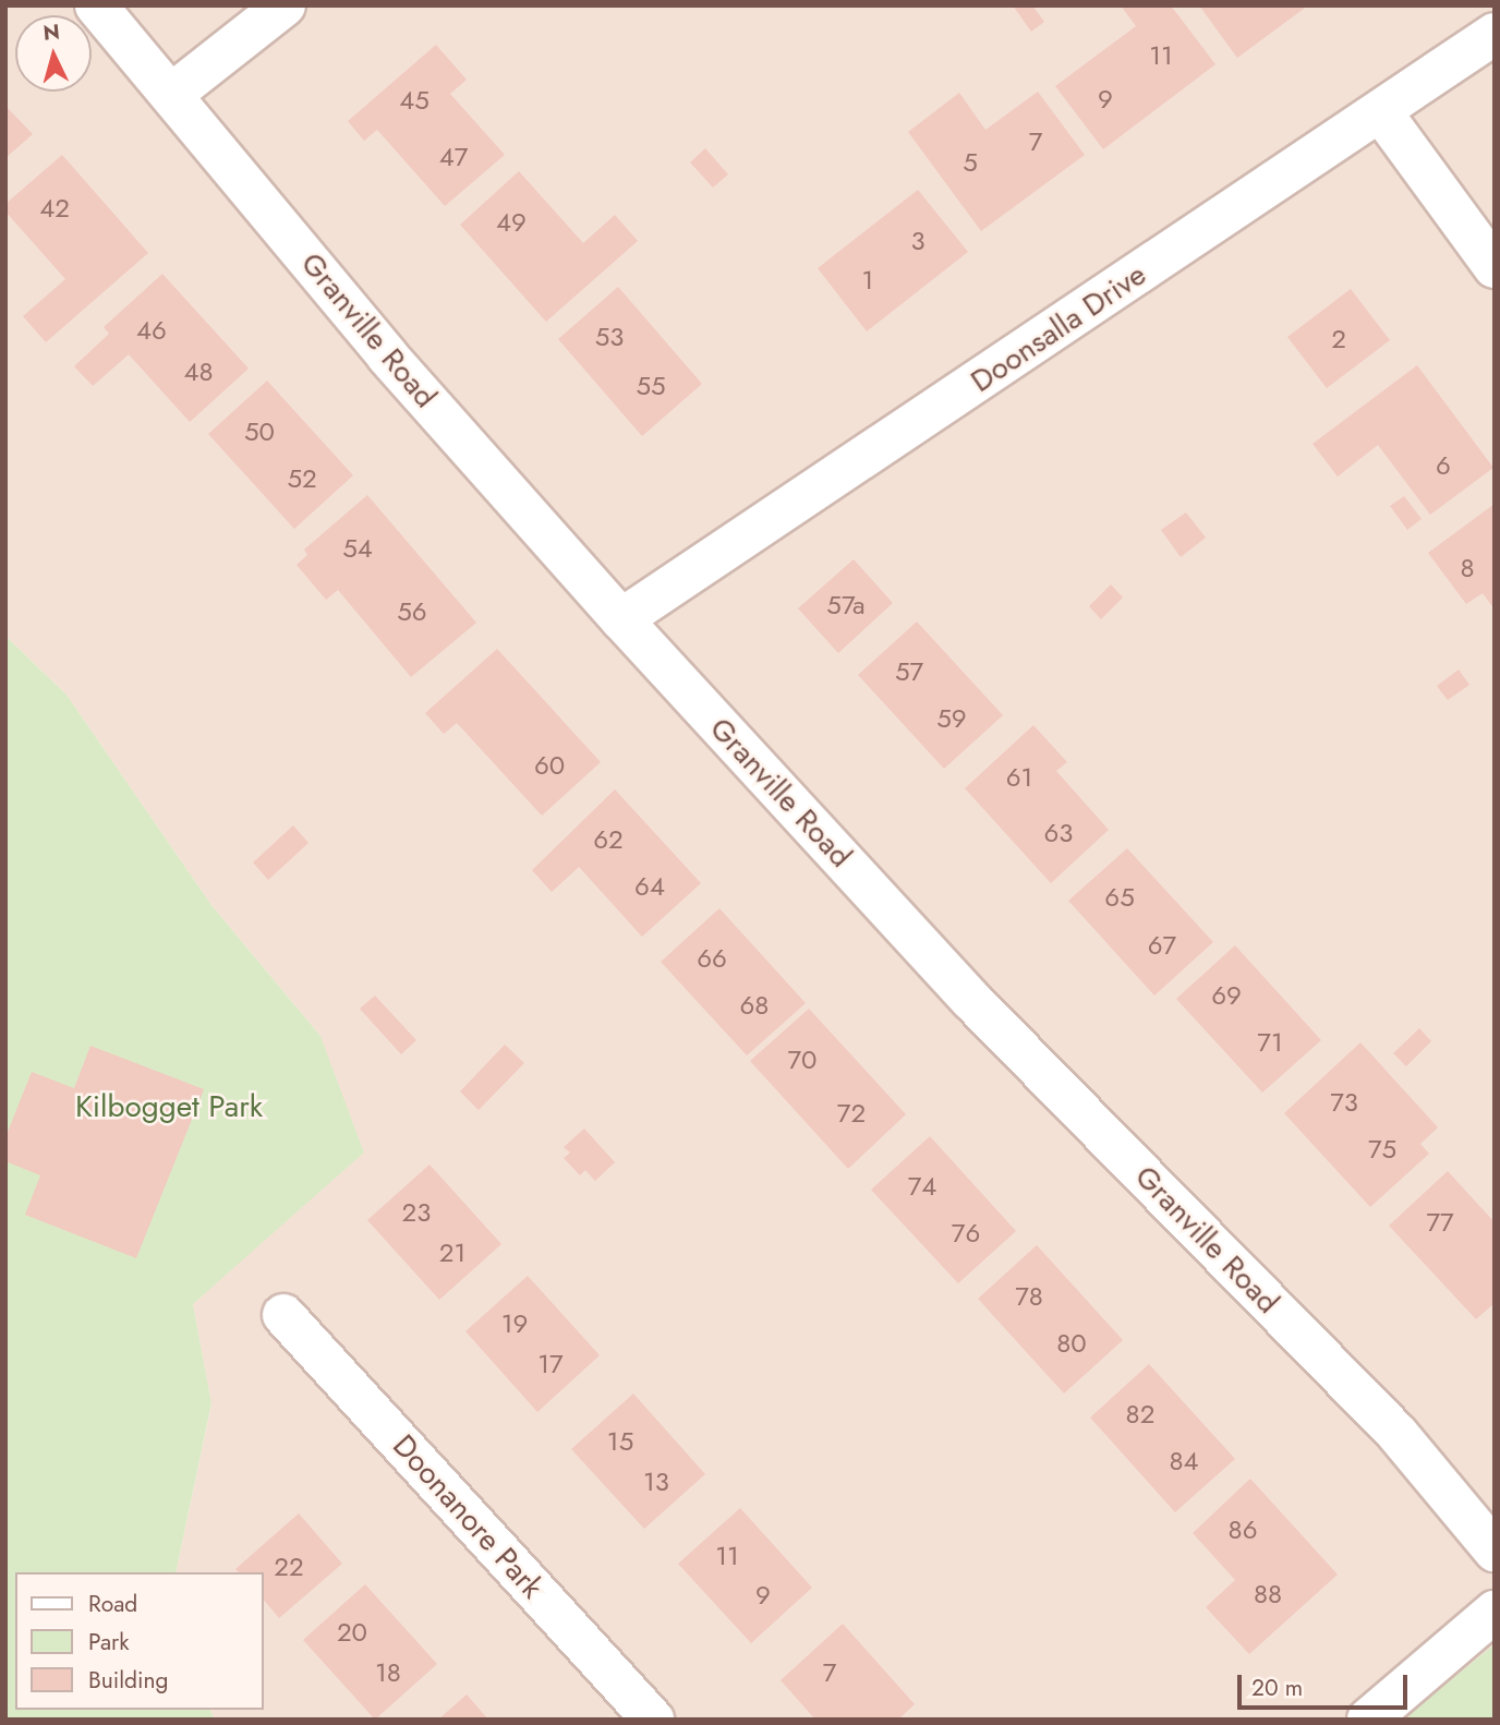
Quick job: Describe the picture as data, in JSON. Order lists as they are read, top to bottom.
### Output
{
  "streets": {
    "street": ["Doonsalla Drive", "Granville Road", "Doonanore Park"]
  },
  "crossings": [
    ["Doonsalla Drive", "Granville Road"]
  ],
  "parks": ["Kilbogget Park"],
  "house_numbers": [
    "11",
    "9",
    "45",
    "7",
    "47",
    "5",
    "42",
    "49",
    "3",
    "1",
    "46",
    "53",
    "2",
    "48",
    "55",
    "50",
    "6",
    "52",
    "54",
    "8",
    "57a",
    "56",
    "57",
    "59",
    "60",
    "61",
    "63",
    "62",
    "64",
    "65",
    "67",
    "66",
    "69",
    "68",
    "71",
    "70",
    "73",
    "72",
    "75",
    "74",
    "23",
    "77",
    "76",
    "21",
    "78",
    "19",
    "80",
    "17",
    "82",
    "15",
    "84",
    "13",
    "86",
    "11",
    "22",
    "88",
    "9",
    "20",
    "18",
    "7"
  ],
  "legend": ["Road", "Park", "Building"],
  "scale_bar": "20 m",
  "north": "top"
}
